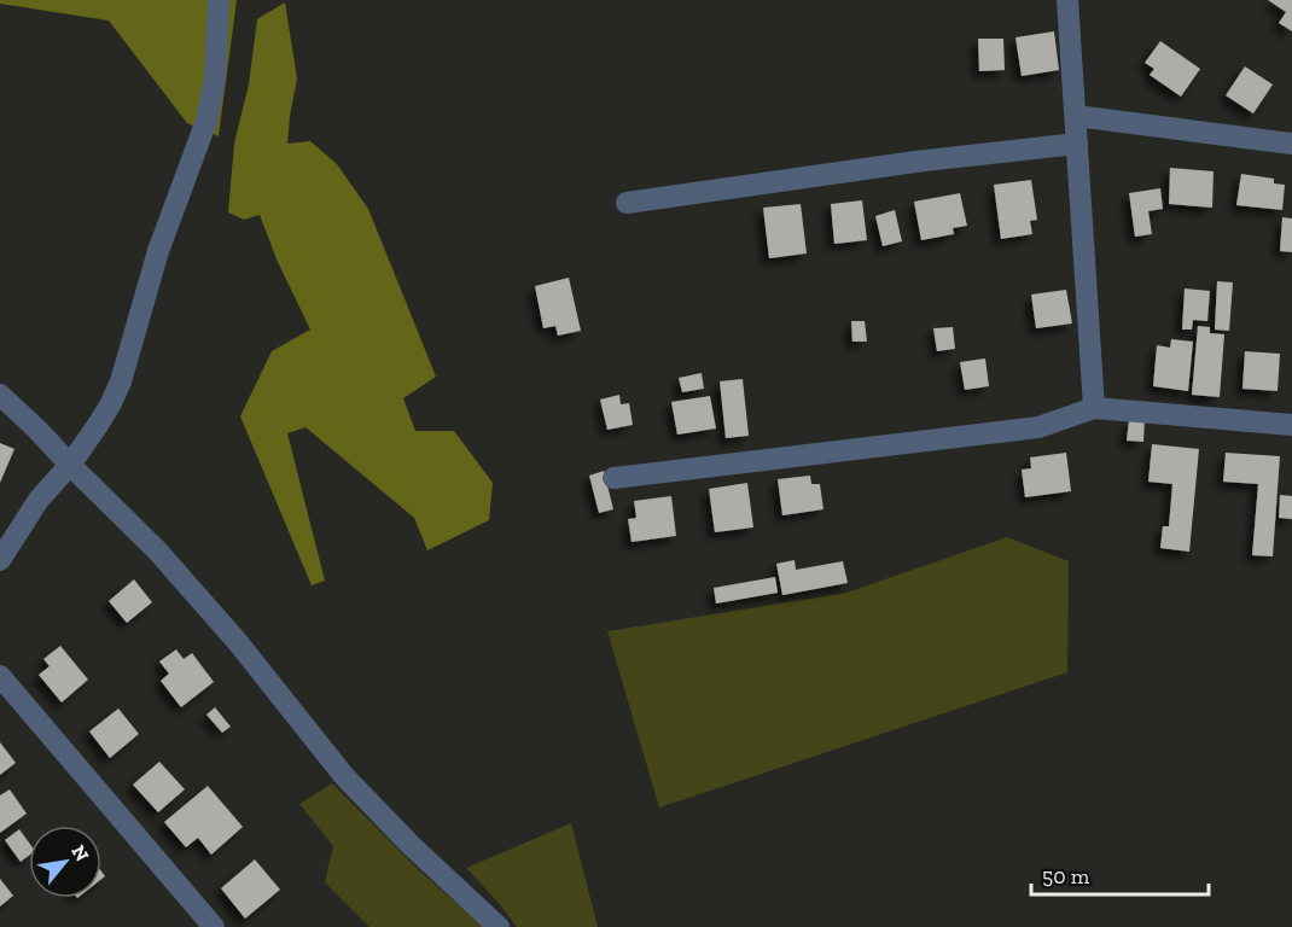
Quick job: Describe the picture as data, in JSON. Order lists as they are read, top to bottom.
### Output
{
  "scale_bar": "50 m",
  "north": "top right"
}
